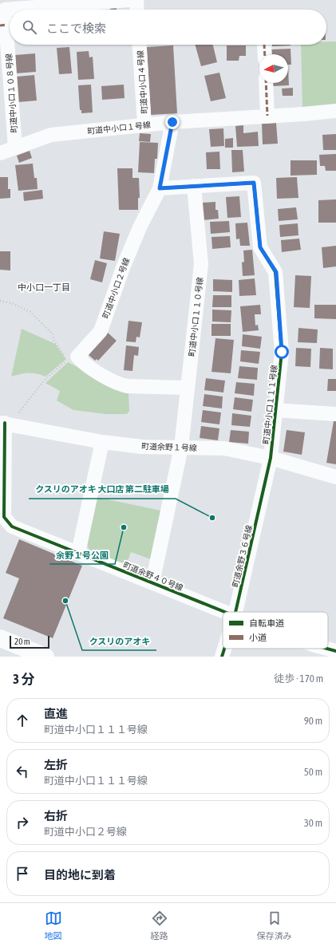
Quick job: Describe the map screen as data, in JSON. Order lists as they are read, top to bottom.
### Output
{
  "streets": {
    "street": [
      "町道中小口４号線",
      "町道中小口１０８号線",
      "町道中小口１号線",
      "町道中小口２号線",
      "町道中小口１１０号線",
      "町道中小口１１１号線",
      "町道余野１号線",
      "町道余野３６号線",
      "町道余野４０号線"
    ]
  },
  "crossings": [
    ["町道中小口４号線", "町道中小口１号線"],
    ["町道中小口１０８号線", "町道中小口１号線"],
    ["町道中小口１号線", "町道中小口２号線"],
    ["町道中小口２号線", "町道中小口１１１号線"],
    ["町道中小口１１０号線", "町道中小口１１１号線"],
    ["町道中小口１１０号線", "町道余野１号線"],
    ["町道中小口１１０号線", "町道余野４０号線"],
    ["町道中小口１１１号線", "町道余野１号線"],
    ["町道中小口１１１号線", "町道余野３６号線"],
    ["町道余野１号線", "町道余野３６号線"],
    ["町道余野１号線", "町道余野４０号線"]
  ],
  "districts": ["中小口一丁目"],
  "places": ["クスリのアオキ 大口店 第二駐車場", "余野１号公園", "クスリのアオキ"],
  "legend": ["自転車道", "小道"],
  "scale_bar": "20 m",
  "north": "left",
  "page": {
    "search": "ここで検索",
    "scale": "20 m",
    "heading": ["3 分", "徒歩 · 170 m"],
    "list": [
      ["直進", "町道中小口１１１号線", "90 m"],
      ["左折", "町道中小口１１１号線", "50 m"],
      ["右折", "町道中小口２号線", "30 m"],
      "目的地に到着"
    ],
    "nav": ["地図", "経路", "保存済み"]
  }
}
